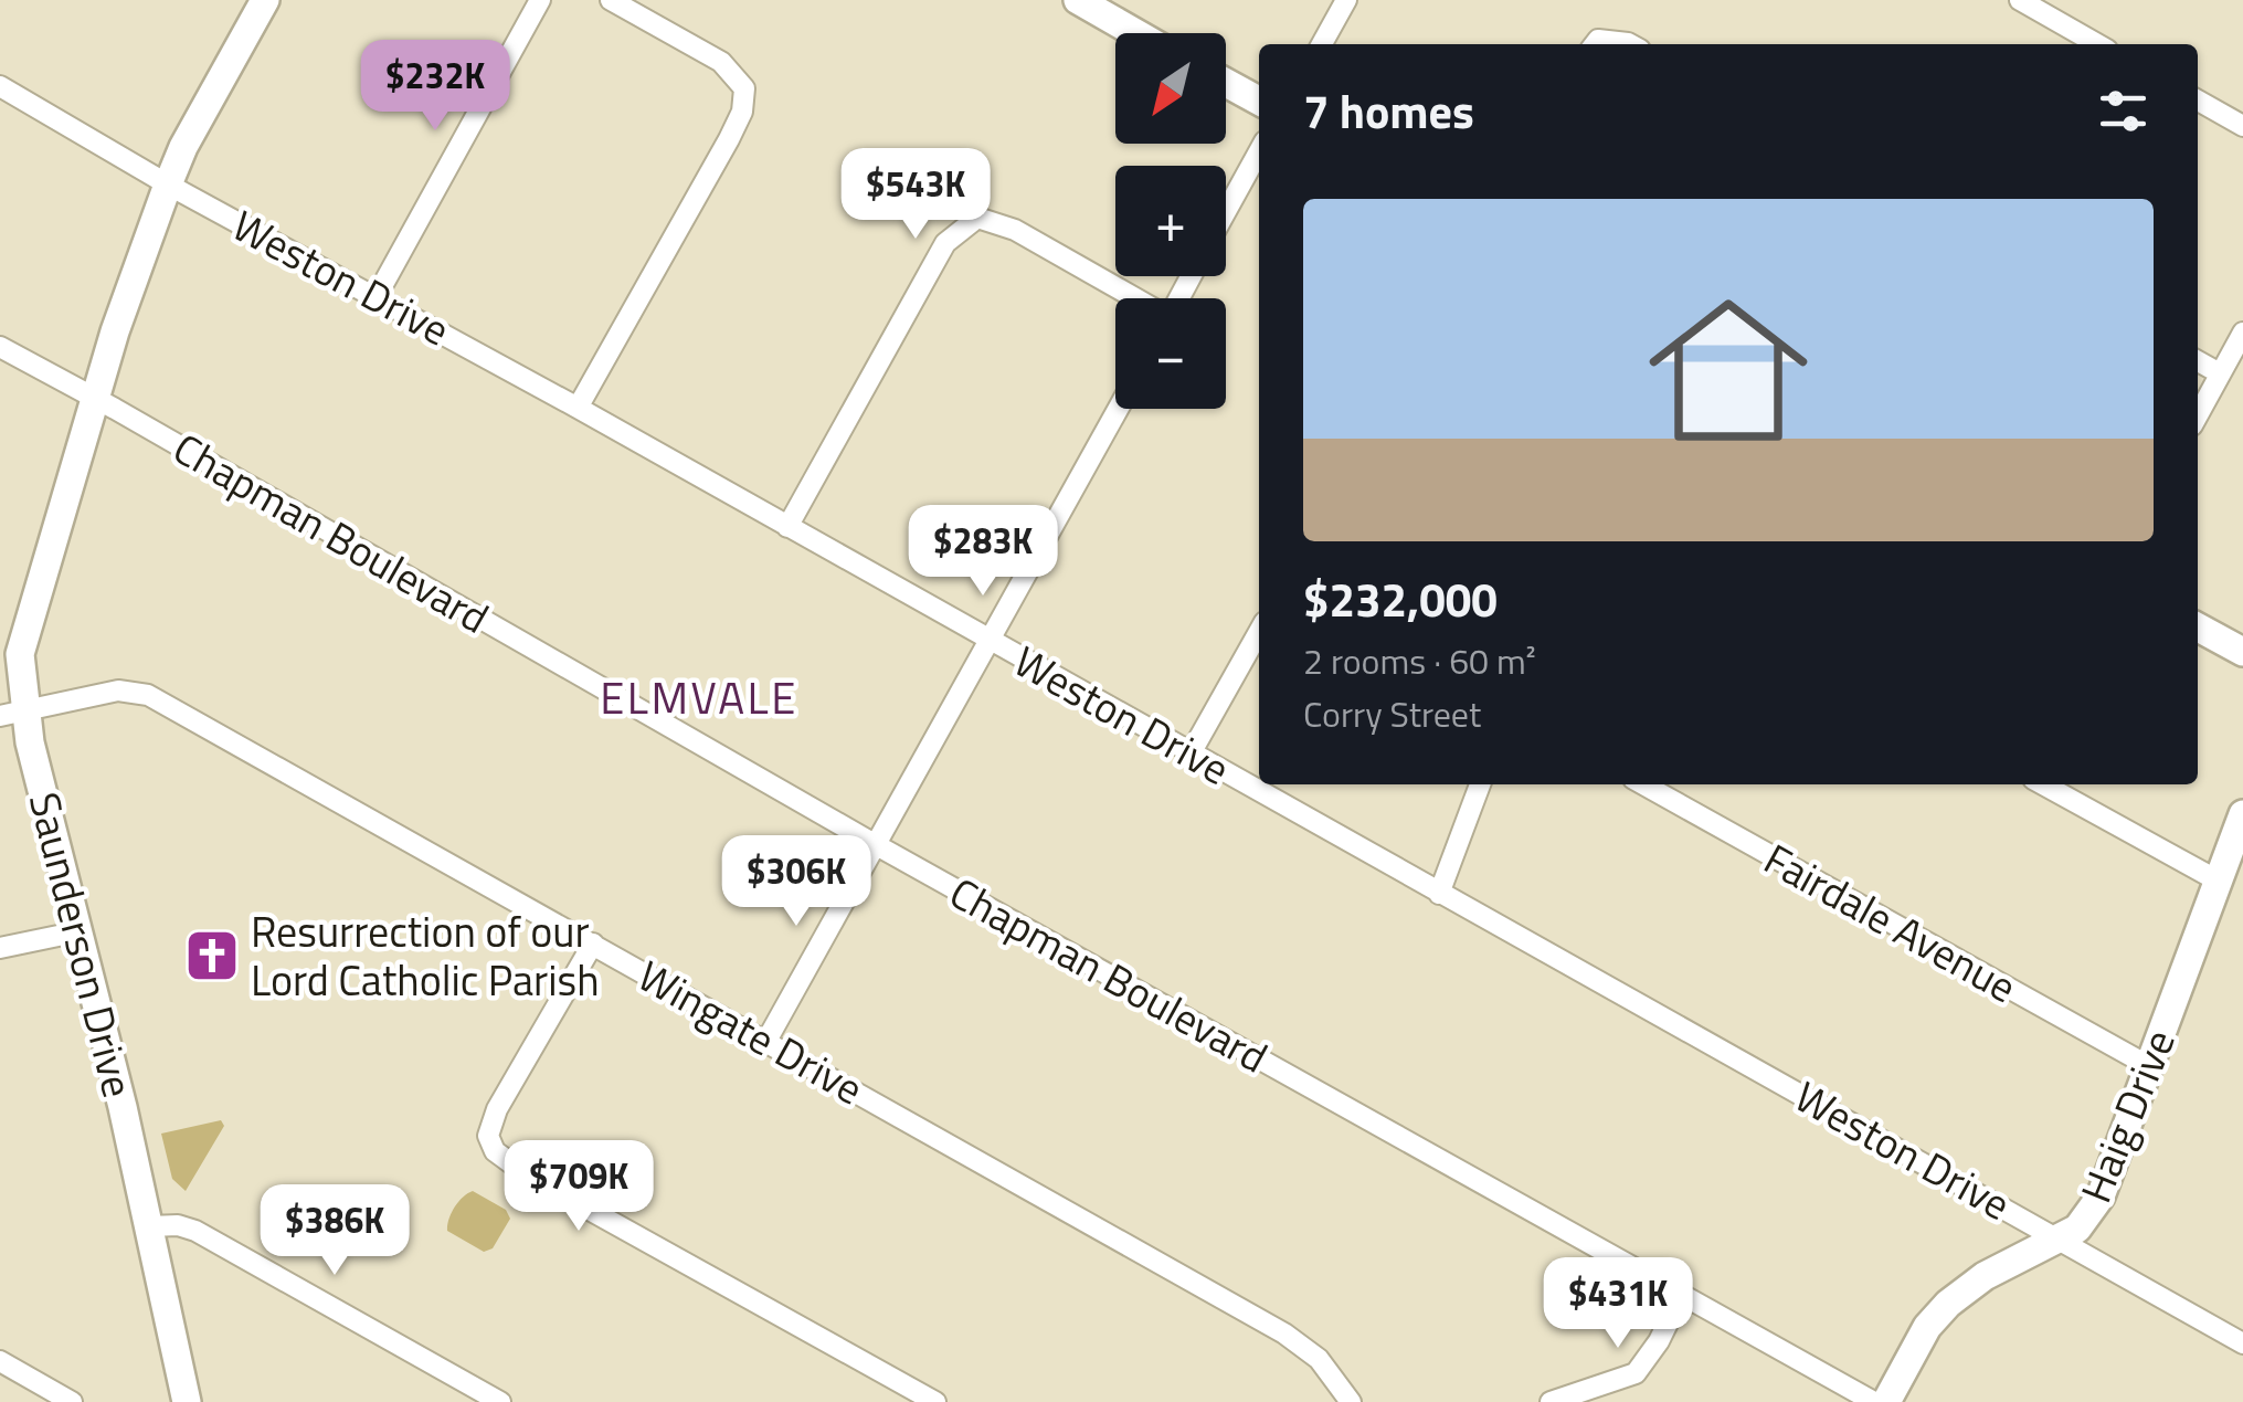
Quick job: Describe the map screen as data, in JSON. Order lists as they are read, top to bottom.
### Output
{
  "streets": {
    "street": [
      "Weston Drive",
      "Chapman Boulevard",
      "Fairdale Avenue",
      "Saunderson Drive",
      "Wingate Drive",
      "Haig Drive"
    ]
  },
  "crossings": [
    ["Weston Drive", "Saunderson Drive"],
    ["Weston Drive", "Haig Drive"],
    ["Chapman Boulevard", "Saunderson Drive"],
    ["Fairdale Avenue", "Haig Drive"],
    ["Saunderson Drive", "Wingate Drive"]
  ],
  "districts": ["ELMVALE"],
  "places": {
    "church": ["Resurrection of our Lord Catholic Parish"]
  },
  "north": "bottom left",
  "page": {
    "map_buttons": ["+", "−"],
    "price": [
      "$232K",
      "$543K",
      "$283K",
      "$306K",
      "$709K",
      "$386K",
      "$431K"
    ],
    "heading": "7 homes",
    "list": [
      {
        "name": "$232,000",
        "note": "2 rooms · 60 m² · Corry Street"
      }
    ]
  }
}
